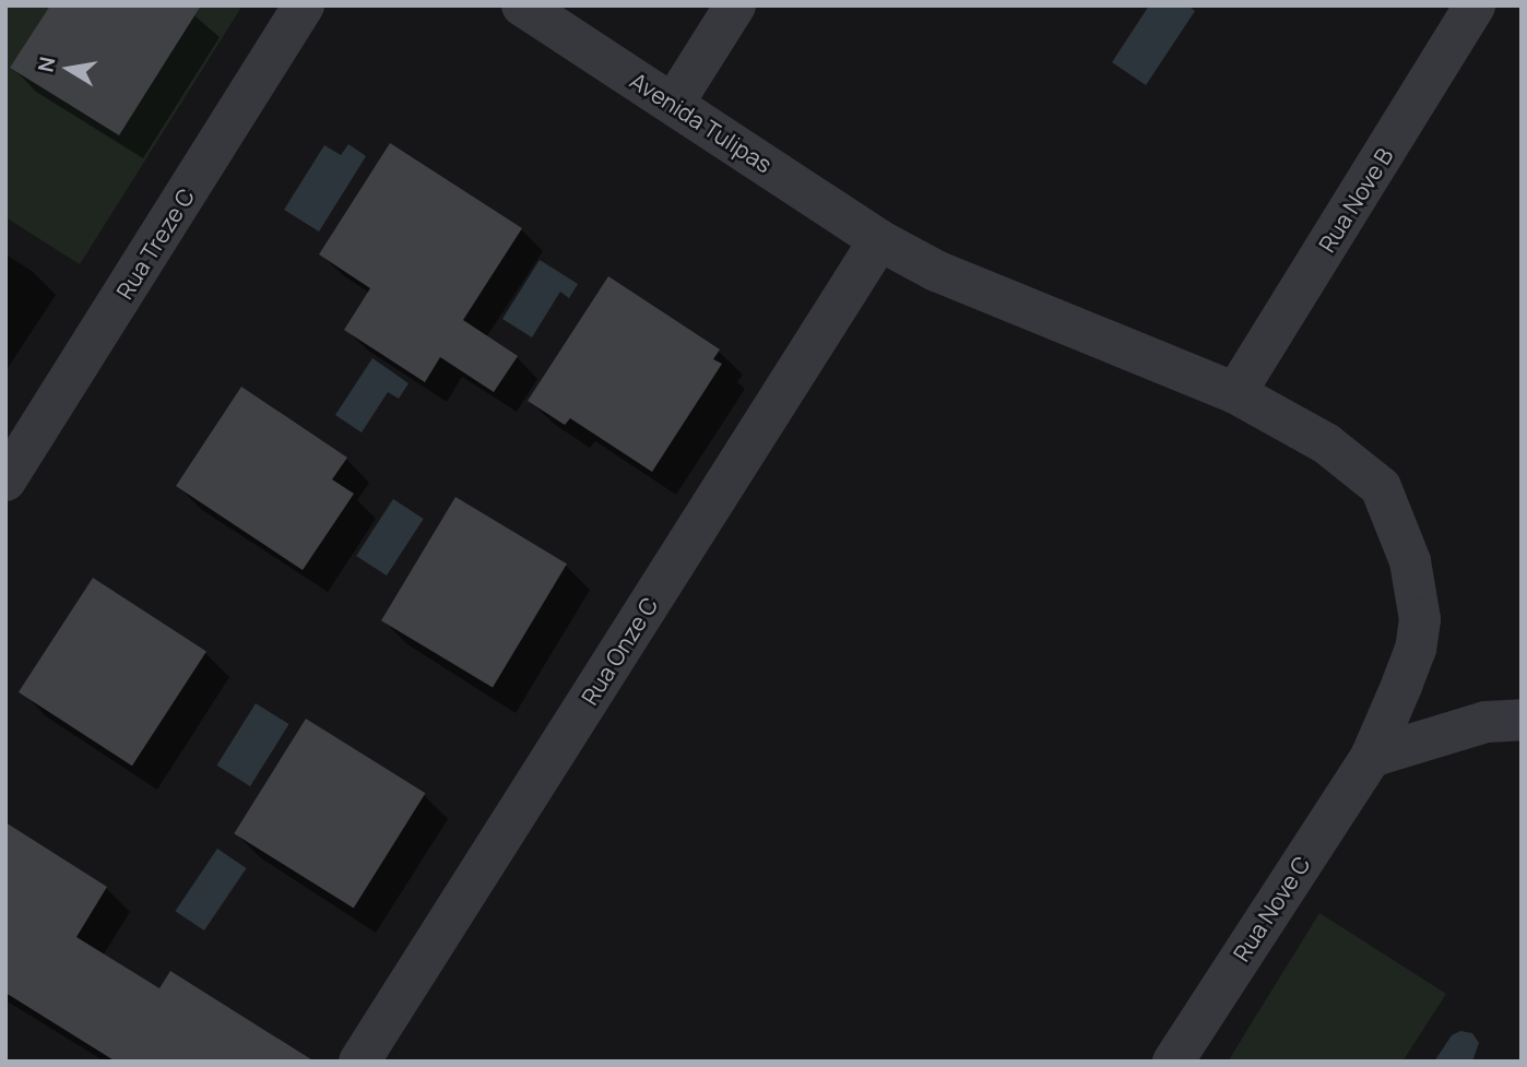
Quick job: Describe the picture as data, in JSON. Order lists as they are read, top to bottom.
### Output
{
  "streets": {
    "street": [
      "Avenida Tulipas",
      "Rua Nove B",
      "Rua Treze C",
      "Rua Onze C",
      "Rua Nove C"
    ]
  },
  "crossings": [
    ["Avenida Tulipas", "Rua Nove B"],
    ["Avenida Tulipas", "Rua Onze C"],
    ["Avenida Tulipas", "Rua Nove C"],
    ["Rua Nove B", "Rua Nove C"]
  ],
  "north": "left"
}
